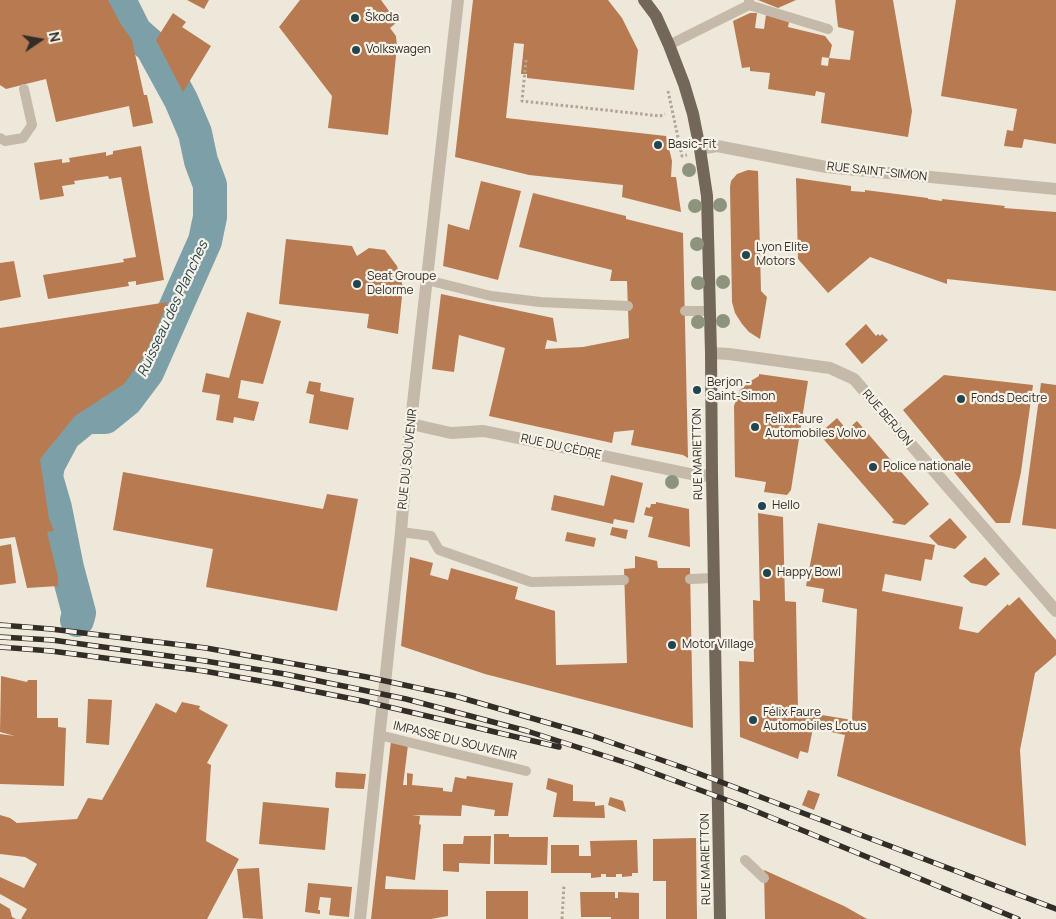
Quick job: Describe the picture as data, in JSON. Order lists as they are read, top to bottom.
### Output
{
  "streets": {
    "main road": ["RUE MARIETTON"],
    "street": [
      "RUE SAINT-SIMON",
      "RUE BERJON",
      "RUE DU CÈDRE",
      "RUE DU SOUVENIR"
    ],
    "lane": ["IMPASSE DU SOUVENIR"]
  },
  "crossings": [
    ["RUE SAINT-SIMON", "RUE MARIETTON"],
    ["RUE BERJON", "RUE MARIETTON"],
    ["RUE DU CÈDRE", "RUE MARIETTON"],
    ["RUE DU CÈDRE", "RUE DU SOUVENIR"],
    ["RUE DU SOUVENIR", "IMPASSE DU SOUVENIR"]
  ],
  "water": ["Ruisseau des Planches"],
  "places": [
    "Škoda",
    "Volkswagen",
    "Basic-Fit",
    "Lyon Elite Motors",
    "Seat Groupe Delorme",
    "Berjon - Saint-Simon",
    "Fonds Decitre",
    "Felix Faure Automobiles Volvo",
    "Police nationale",
    "Hello",
    "Happy Bowl",
    "Motor Village",
    "Félix Faure Automobiles Lotus"
  ],
  "north": "right"
}
